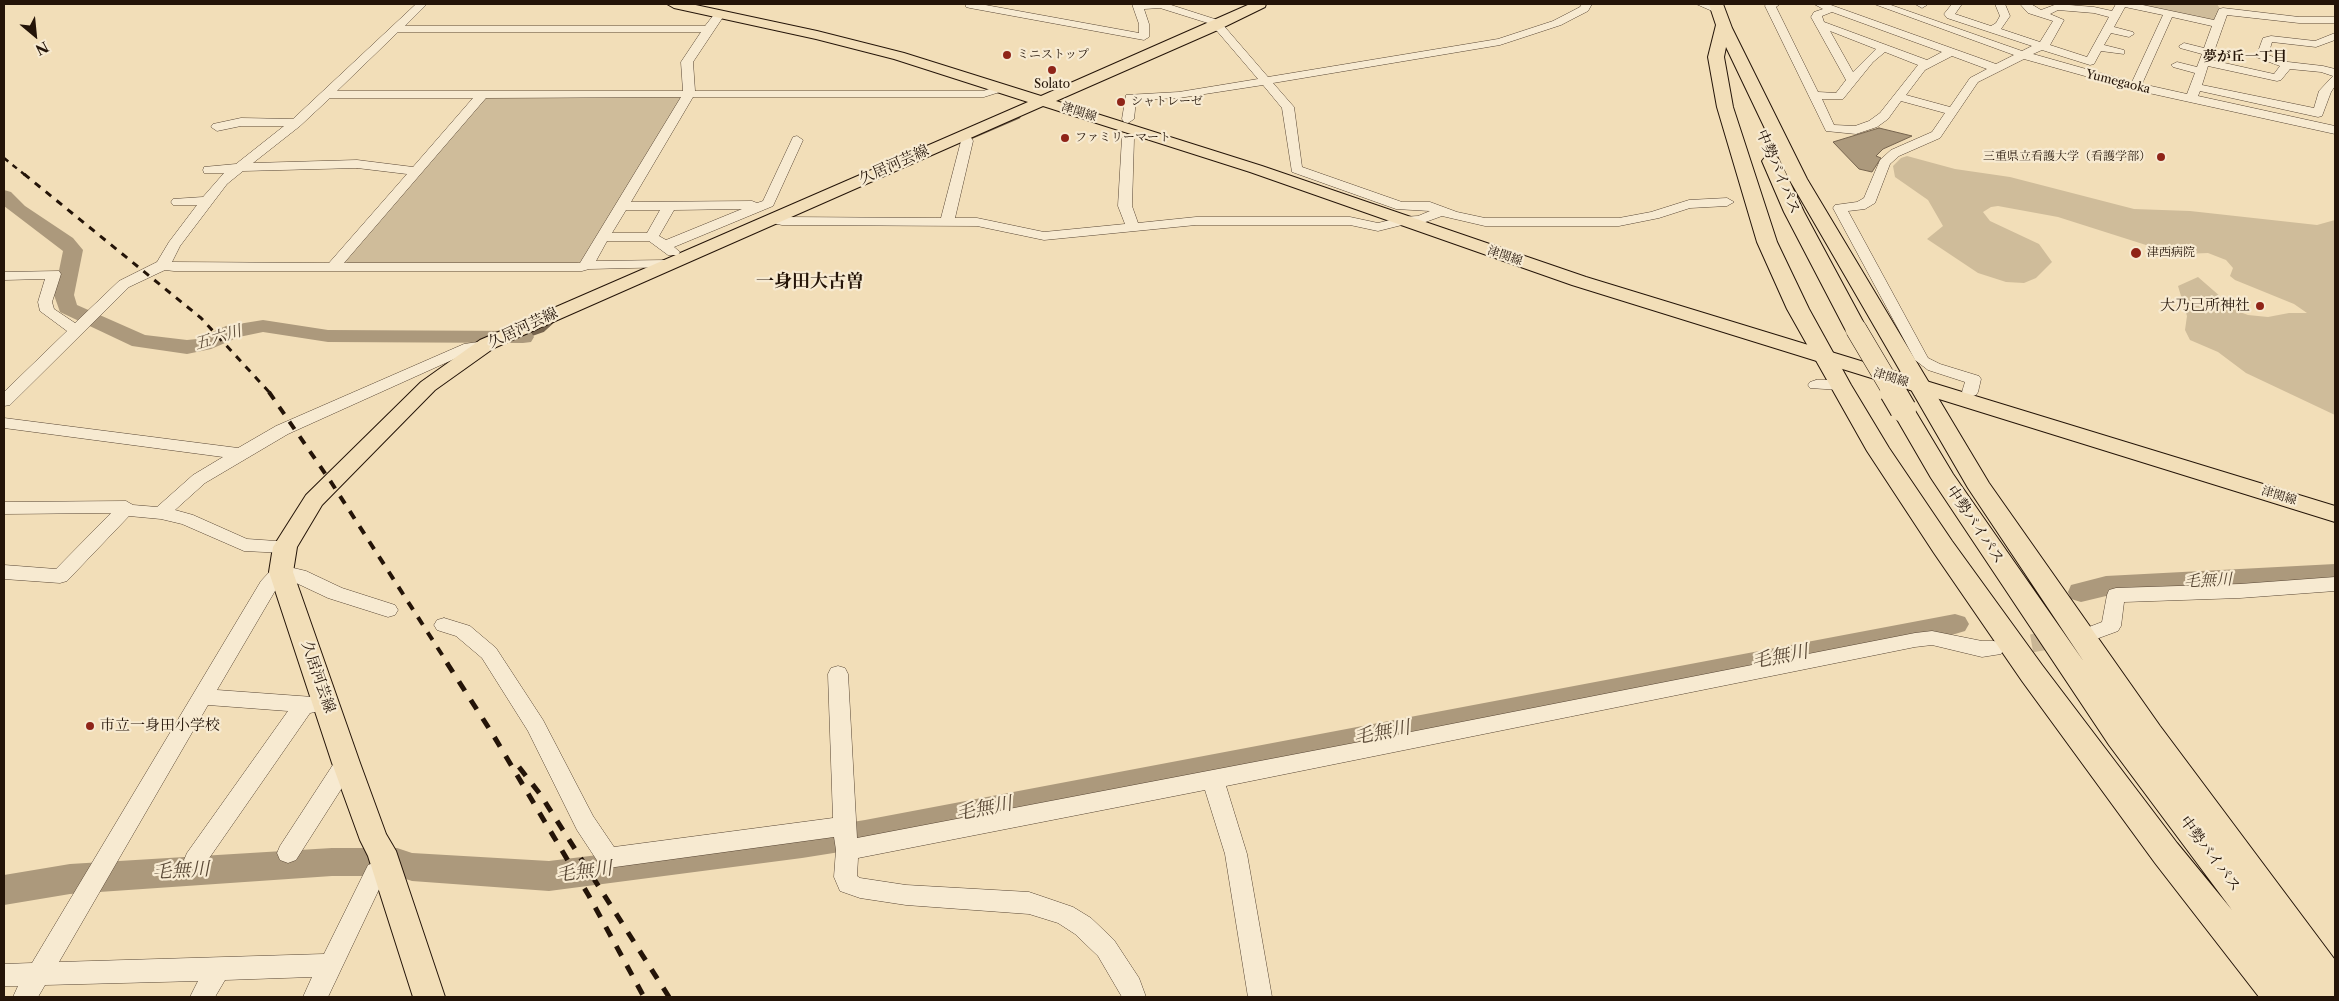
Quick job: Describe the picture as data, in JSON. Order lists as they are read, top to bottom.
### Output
{
  "streets": {
    "highway": ["中勢バイパス"],
    "main road": ["津関線", "久居河芸線"],
    "street": ["Yumegaoka"]
  },
  "crossings": [
    ["津関線", "久居河芸線"],
    ["津関線", "中勢バイパス"]
  ],
  "districts": ["夢が丘一丁目", "一身田大古曽"],
  "water": ["五六川", "毛無川"],
  "places": [
    "ミニストップ",
    "Solato",
    "シャトレーゼ",
    "ファミリーマート",
    "三重県立看護大学（看護学部）",
    "津西病院",
    "大乃己所神社",
    "市立一身田小学校"
  ],
  "north": "bottom right"
}
